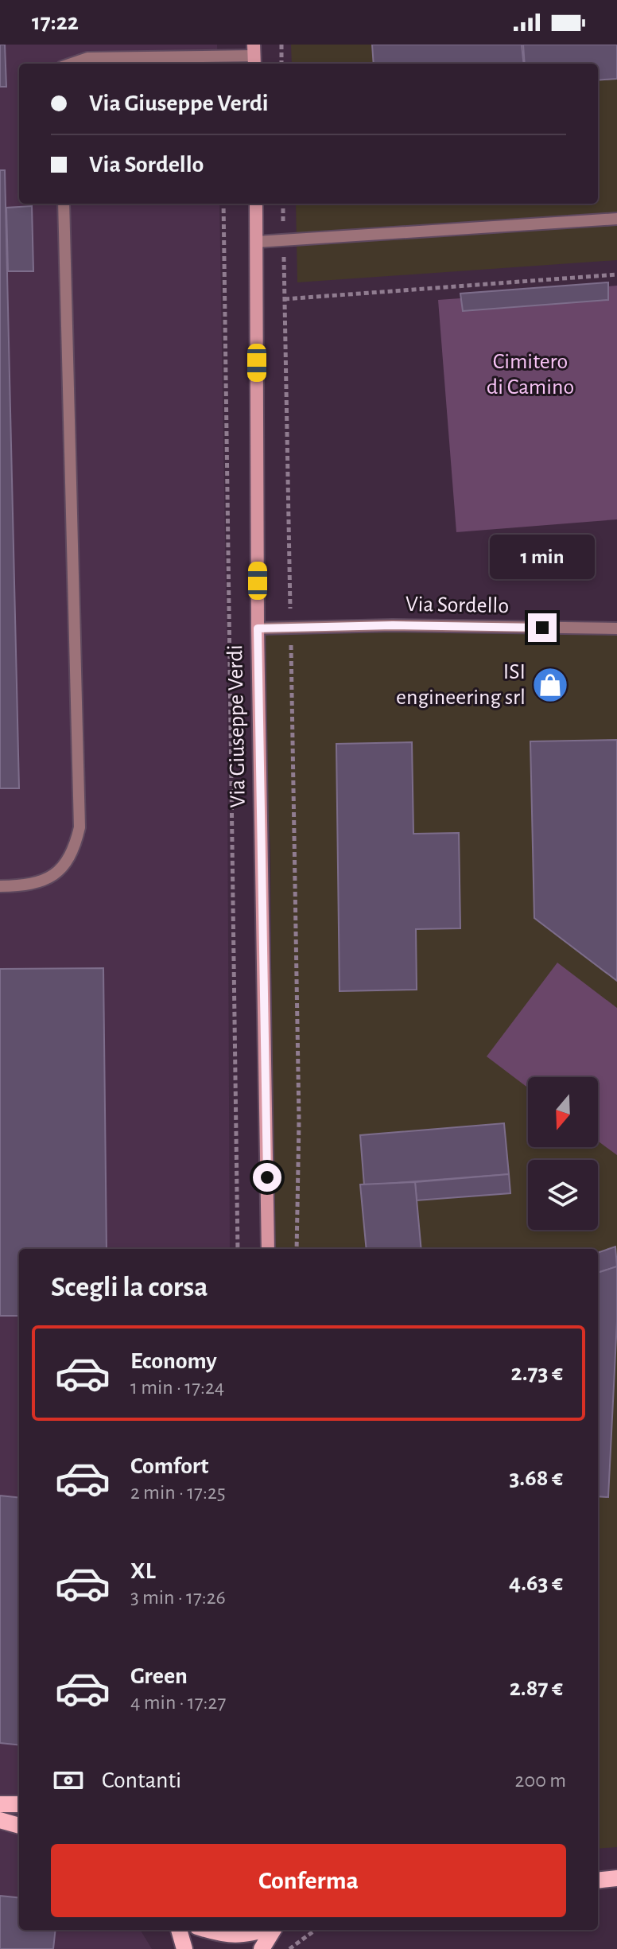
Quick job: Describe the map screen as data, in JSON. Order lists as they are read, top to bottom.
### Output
{
  "streets": {
    "main road": ["Via Giuseppe Verdi"],
    "lane": ["Via Sordello"]
  },
  "crossings": [
    ["Via Sordello", "Via Giuseppe Verdi"]
  ],
  "parks": ["Cimitero di Camino"],
  "places": {
    "shop": ["ISI engineering srl"]
  },
  "north": "bottom",
  "page": {
    "status": "17:22",
    "banner": ["Via Giuseppe Verdi", "Via Sordello"],
    "bubble": "1 min",
    "heading": "Scegli la corsa",
    "list": [
      {
        "name": "Economy",
        "note": "1 min · 17:24",
        "value": "2.73 €"
      },
      {
        "name": "Comfort",
        "note": "2 min · 17:25",
        "value": "3.68 €"
      },
      {
        "name": "XL",
        "note": "3 min · 17:26",
        "value": "4.63 €"
      },
      {
        "name": "Green",
        "note": "4 min · 17:27",
        "value": "2.87 €"
      }
    ],
    "pay": ["Contanti", "200 m"],
    "buttons": "Conferma"
  }
}
